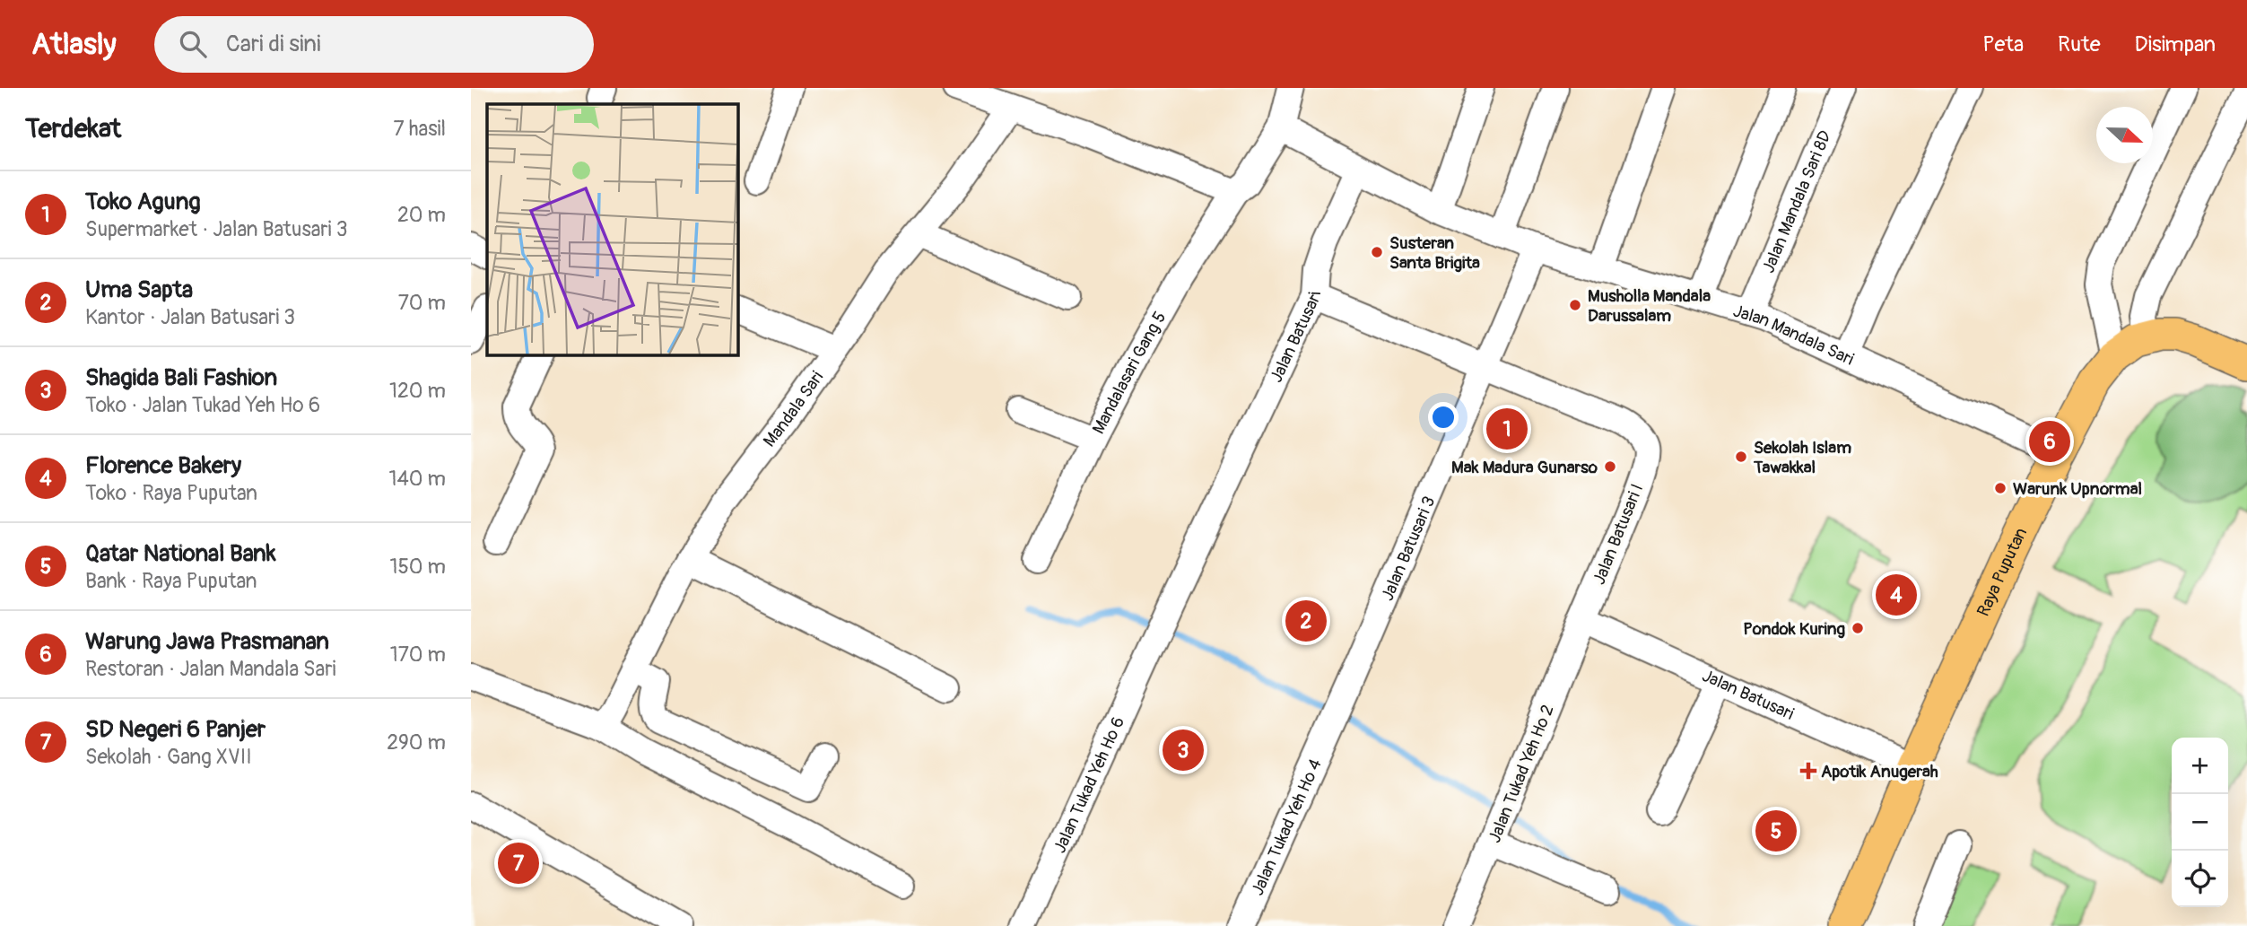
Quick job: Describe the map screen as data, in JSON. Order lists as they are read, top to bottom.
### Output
{
  "streets": {
    "main road": ["Raya Puputan"],
    "street": [
      "Jalan Mandala Sari 8D",
      "Jalan Mandala Sari",
      "Jalan Batusari",
      "Mandalasari Gang 5",
      "Mandala Sari",
      "Jalan Batusari I",
      "Jalan Batusari 3",
      "Jalan Tukad Yeh Ho 2",
      "Jalan Tukad Yeh Ho 6",
      "Jalan Tukad Yeh Ho 4"
    ]
  },
  "crossings": [
    ["Jalan Mandala Sari 8D", "Jalan Mandala Sari"],
    ["Jalan Mandala Sari", "Jalan Batusari 3"],
    ["Jalan Mandala Sari", "Raya Puputan"],
    ["Jalan Batusari", "Jalan Batusari I"],
    ["Jalan Batusari", "Jalan Batusari 3"],
    ["Jalan Batusari", "Raya Puputan"],
    ["Jalan Batusari", "Jalan Tukad Yeh Ho 2"],
    ["Jalan Batusari", "Jalan Tukad Yeh Ho 6"],
    ["Jalan Batusari I", "Jalan Tukad Yeh Ho 2"],
    ["Jalan Batusari 3", "Jalan Tukad Yeh Ho 4"]
  ],
  "places": {
    "other": [
      "Susteran Santa Brigita",
      "Musholla Mandala Darussalam",
      "Sekolah Islam Tawakkal",
      "Mak Madura Gunarso",
      "Warunk Upnormal",
      "Pondok Kuring"
    ],
    "health": ["Apotik Anugerah"]
  },
  "north": "right",
  "page": {
    "header": "Atlasly",
    "search": "Cari di sini",
    "nav": ["Peta", "Rute", "Disimpan"],
    "heading": ["Terdekat", "7 hasil"],
    "list": [
      {
        "mark": "1",
        "name": "Toko Agung",
        "note": "Supermarket · Jalan Batusari 3",
        "value": "20 m"
      },
      {
        "mark": "2",
        "name": "Uma Sapta",
        "note": "Kantor · Jalan Batusari 3",
        "value": "70 m"
      },
      {
        "mark": "3",
        "name": "Shagida Bali Fashion",
        "note": "Toko · Jalan Tukad Yeh Ho 6",
        "value": "120 m"
      },
      {
        "mark": "4",
        "name": "Florence Bakery",
        "note": "Toko · Raya Puputan",
        "value": "140 m"
      },
      {
        "mark": "5",
        "name": "Qatar National Bank",
        "note": "Bank · Raya Puputan",
        "value": "150 m"
      },
      {
        "mark": "6",
        "name": "Warung Jawa Prasmanan",
        "note": "Restoran · Jalan Mandala Sari",
        "value": "170 m"
      },
      {
        "mark": "7",
        "name": "SD Negeri 6 Panjer",
        "note": "Sekolah · Gang XVII",
        "value": "290 m"
      }
    ],
    "pins": [
      "1",
      "6",
      "4",
      "2",
      "3",
      "5",
      "7"
    ],
    "map_buttons": ["+", "−"]
  }
}
